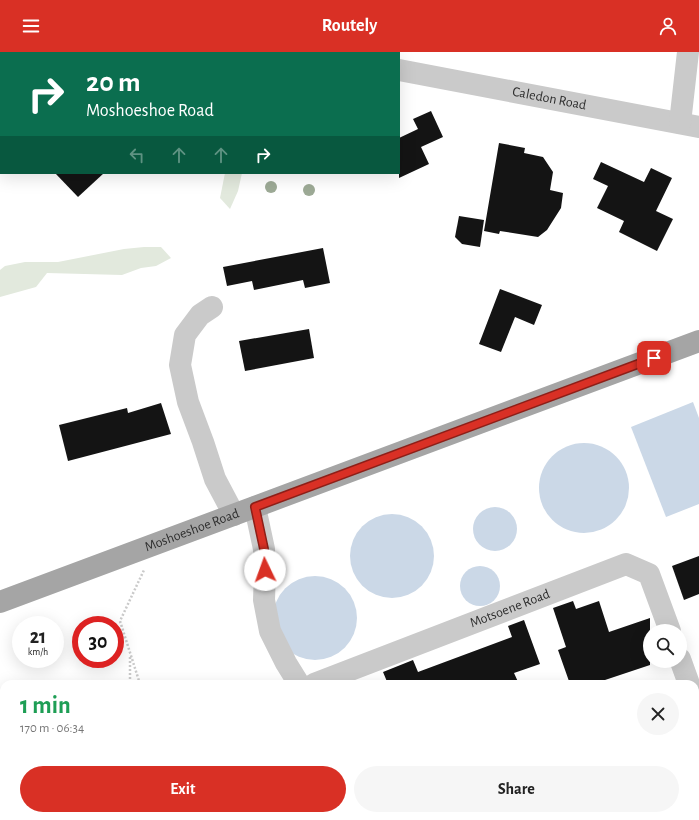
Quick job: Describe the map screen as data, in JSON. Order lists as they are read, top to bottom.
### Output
{
  "streets": {
    "main road": ["Moshoeshoe Road"],
    "street": ["Caledon Road", "Motsoene Road"]
  },
  "page": {
    "header": "Routely",
    "turn": ["20 m", "Moshoeshoe Road"],
    "speed": "21 km/h",
    "limit": "30",
    "heading": ["1 min", "170 m · 06:34"],
    "buttons": ["Exit", "Share"]
  }
}
